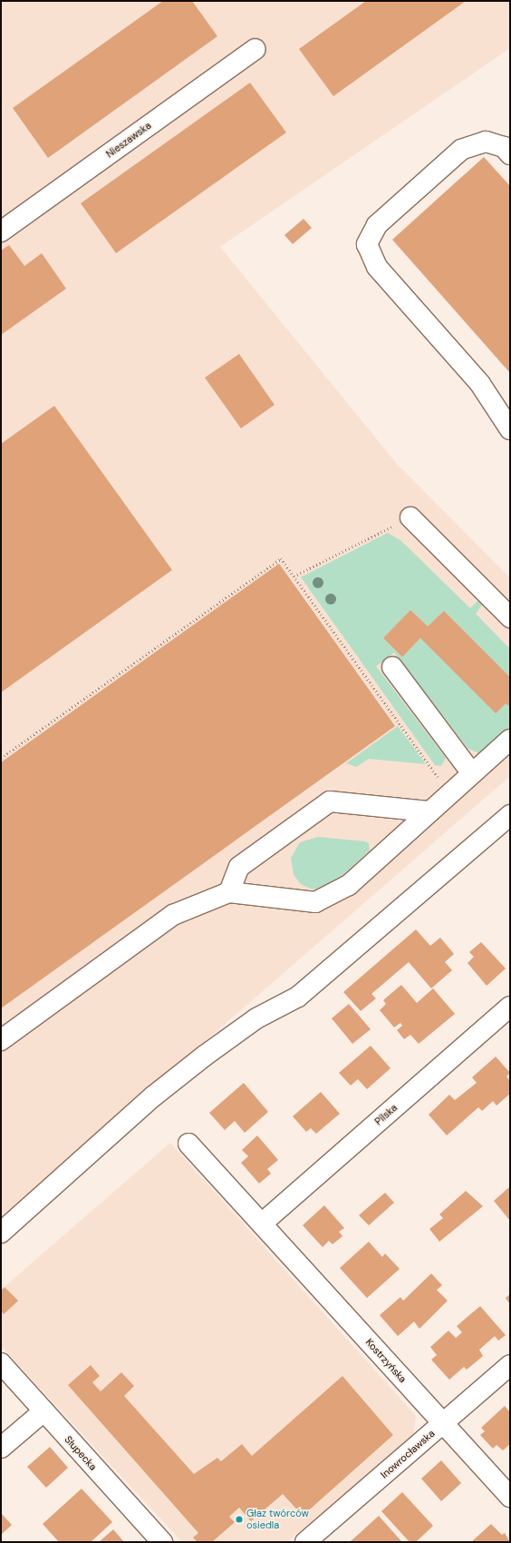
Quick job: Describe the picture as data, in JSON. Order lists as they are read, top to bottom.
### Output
{
  "streets": {
    "street": [
      "Nieszawska",
      "Pilska",
      "Kostrzyńska",
      "Słupecka",
      "Inowrocławska"
    ]
  },
  "crossings": [
    ["Pilska", "Kostrzyńska"],
    ["Kostrzyńska", "Inowrocławska"]
  ],
  "places": ["Głaz twórców osiedla"]
}
